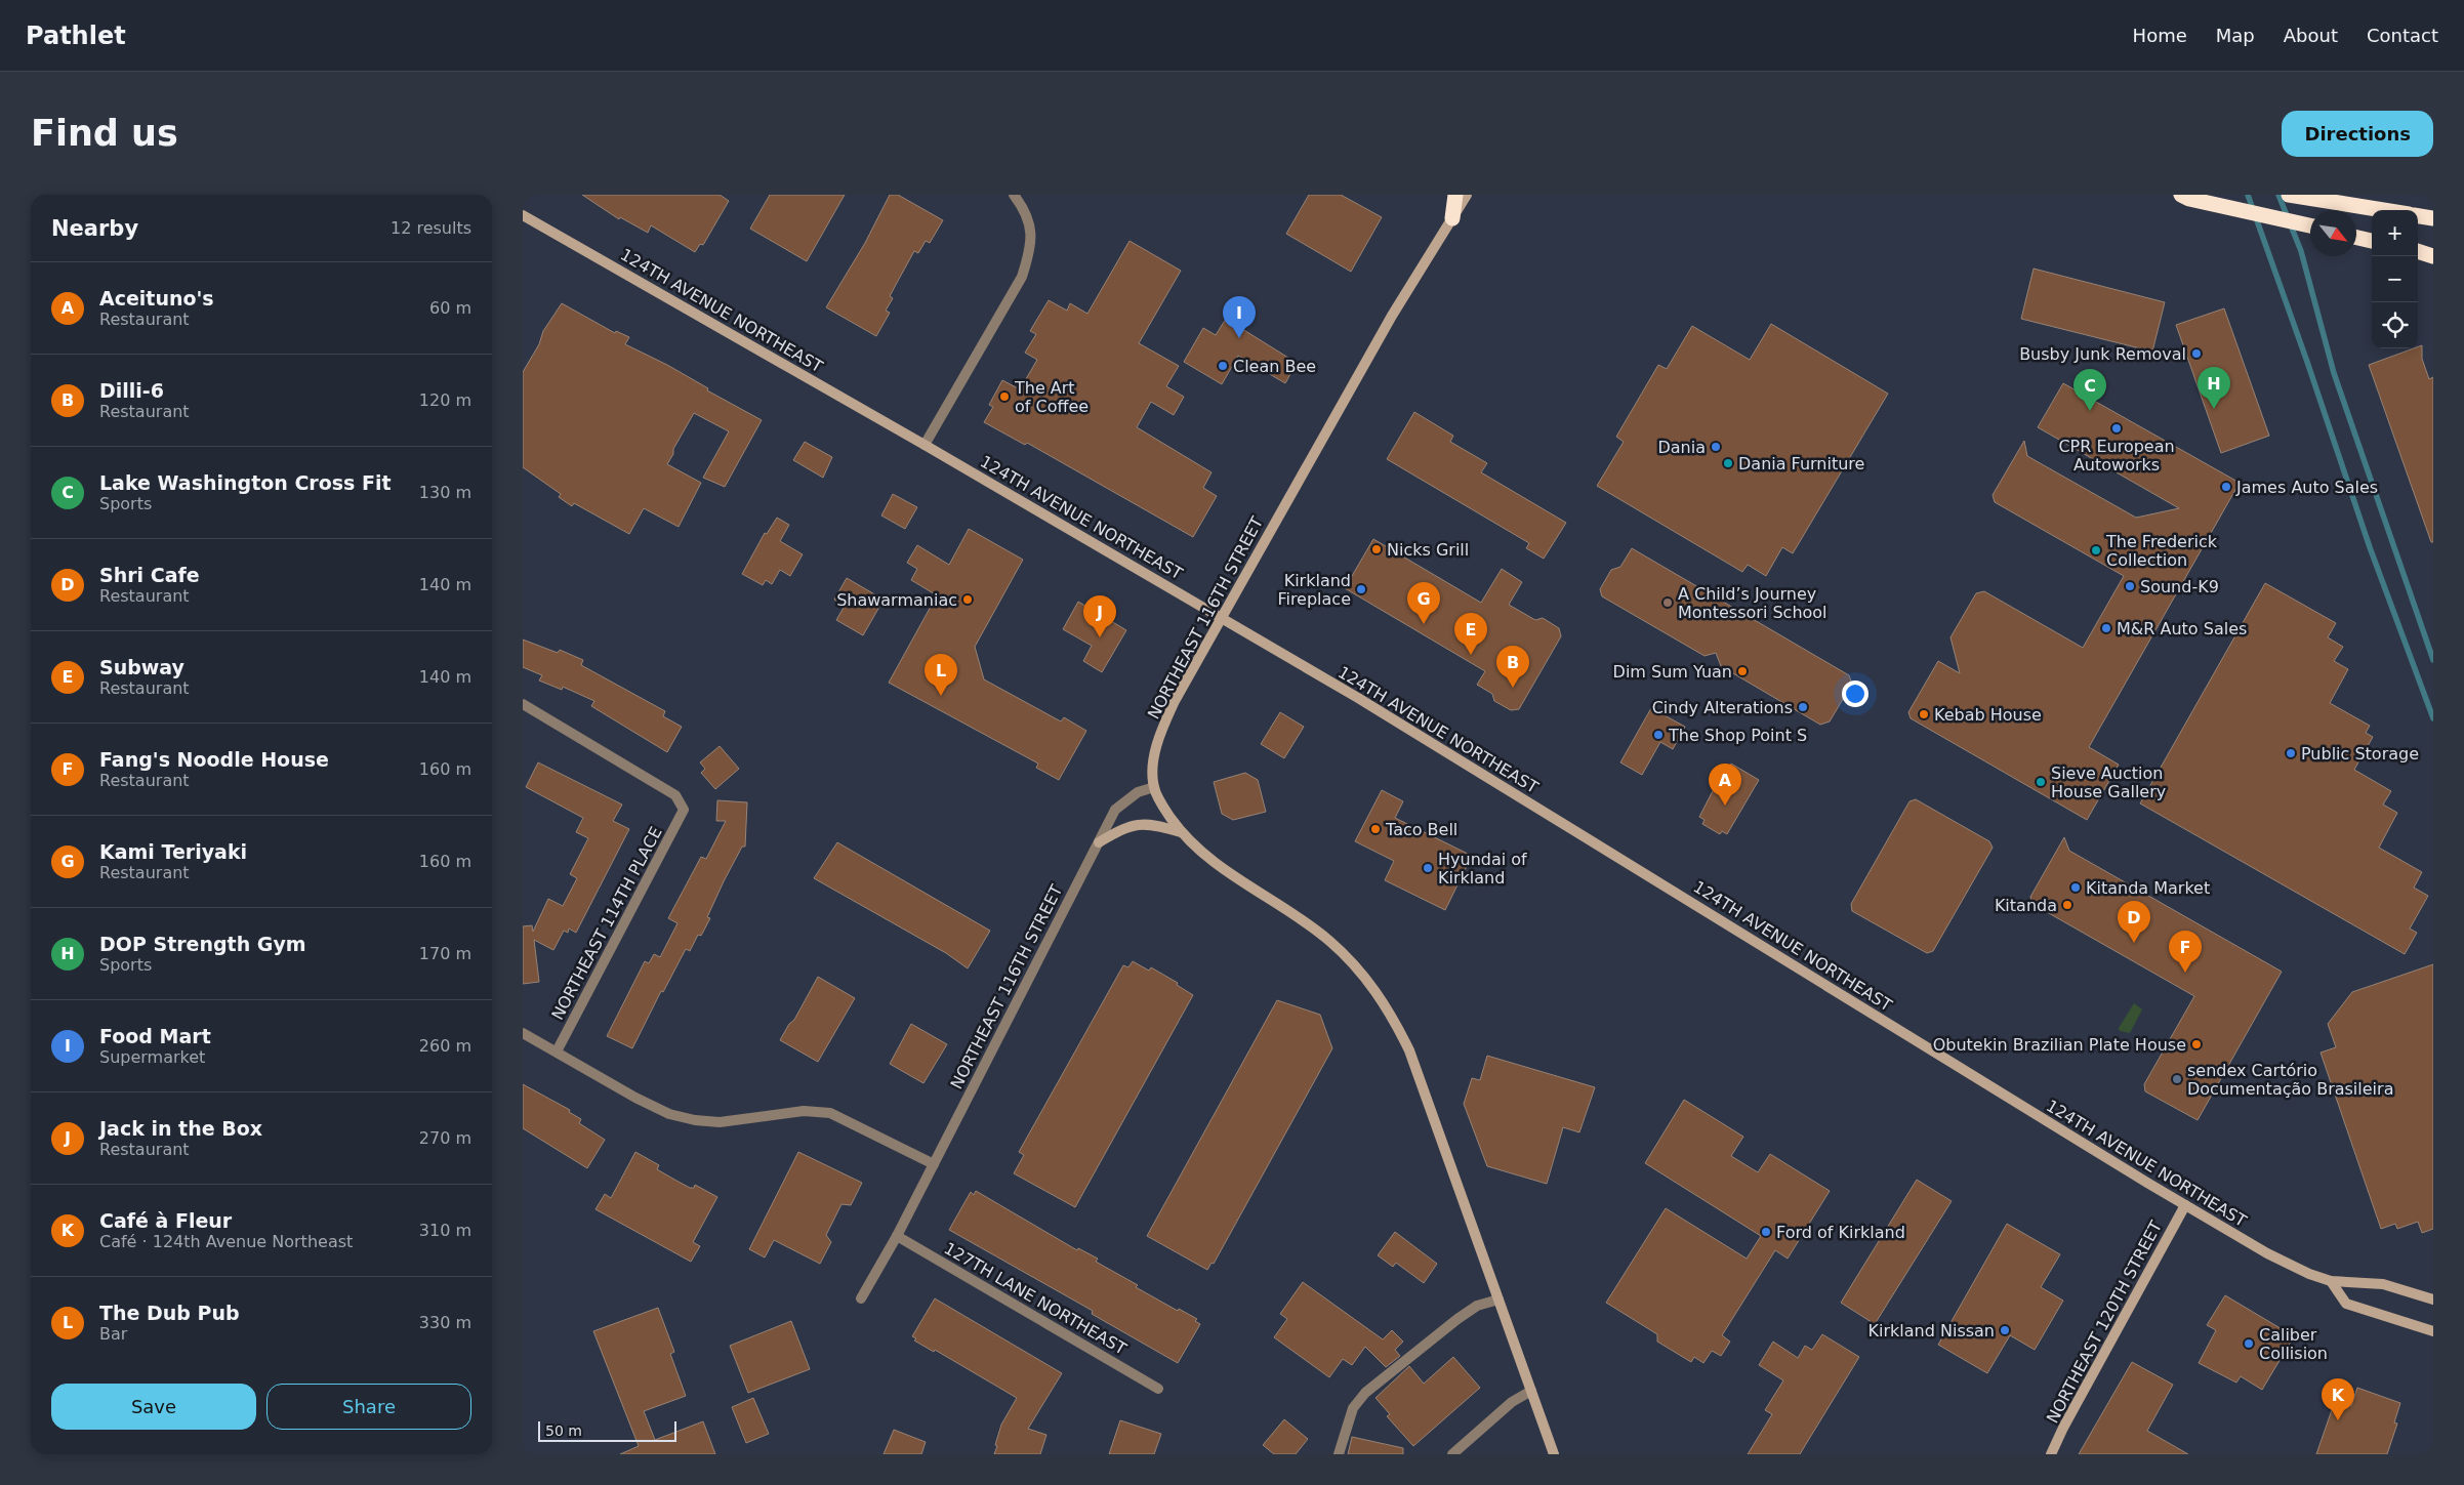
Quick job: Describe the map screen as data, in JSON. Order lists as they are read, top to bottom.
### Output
{
  "streets": {
    "main road": ["124TH AVENUE NORTHEAST", "NORTHEAST 116TH STREET", "NORTHEAST 120TH STREET"],
    "street": ["NORTHEAST 114TH PLACE", "127TH LANE NORTHEAST"]
  },
  "crossings": [
    ["124TH AVENUE NORTHEAST", "NORTHEAST 116TH STREET"],
    ["124TH AVENUE NORTHEAST", "NORTHEAST 120TH STREET"],
    ["NORTHEAST 116TH STREET", "127TH LANE NORTHEAST"]
  ],
  "places": [
    "Busby Junk Removal",
    "Clean Bee",
    "The Art of Coffee",
    "CPR European Autoworks",
    "Dania",
    "Dania Furniture",
    "James Auto Sales",
    "Nicks Grill",
    "The Frederick Collection",
    "Sound-K9",
    "Kirkland Fireplace",
    "Shawarmaniac",
    "A Child’s Journey Montessori School",
    "M&R Auto Sales",
    "Dim Sum Yuan",
    "Cindy Alterations",
    "Kebab House",
    "The Shop Point S",
    "Public Storage",
    "Sieve Auction House Gallery",
    "Taco Bell",
    "Hyundai of Kirkland",
    "Kitanda Market",
    "Kitanda",
    "Obutekin Brazilian Plate House",
    "sendex Cartório Documentação Brasileira",
    "Ford of Kirkland",
    "Kirkland Nissan",
    "Caliber Collision"
  ],
  "scale_bar": "50 m",
  "north": "bottom right",
  "page": {
    "header": "Pathlet",
    "nav": [
      "Home",
      "Map",
      "About",
      "Contact"
    ],
    "buttons": [
      "Directions",
      ["Save", "Share"]
    ],
    "title": "Find us",
    "heading": ["Nearby", "12 results"],
    "map_buttons": ["+", "−"],
    "list": [
      {
        "mark": "A",
        "name": "Aceituno's",
        "note": "Restaurant",
        "value": "60 m"
      },
      {
        "mark": "B",
        "name": "Dilli-6",
        "note": "Restaurant",
        "value": "120 m"
      },
      {
        "mark": "C",
        "name": "Lake Washington Cross Fit",
        "note": "Sports",
        "value": "130 m"
      },
      {
        "mark": "D",
        "name": "Shri Cafe",
        "note": "Restaurant",
        "value": "140 m"
      },
      {
        "mark": "E",
        "name": "Subway",
        "note": "Restaurant",
        "value": "140 m"
      },
      {
        "mark": "F",
        "name": "Fang's Noodle House",
        "note": "Restaurant",
        "value": "160 m"
      },
      {
        "mark": "G",
        "name": "Kami Teriyaki",
        "note": "Restaurant",
        "value": "160 m"
      },
      {
        "mark": "H",
        "name": "DOP Strength Gym",
        "note": "Sports",
        "value": "170 m"
      },
      {
        "mark": "I",
        "name": "Food Mart",
        "note": "Supermarket",
        "value": "260 m"
      },
      {
        "mark": "J",
        "name": "Jack in the Box",
        "note": "Restaurant",
        "value": "270 m"
      },
      {
        "mark": "K",
        "name": "Café à Fleur",
        "note": "Café · 124th Avenue Northeast",
        "value": "310 m"
      },
      {
        "mark": "L",
        "name": "The Dub Pub",
        "note": "Bar",
        "value": "330 m"
      }
    ],
    "pins": [
      "I",
      "H",
      "C",
      "G",
      "J",
      "E",
      "B",
      "L",
      "A",
      "D",
      "F",
      "K"
    ],
    "scale": "50 m"
  }
}
